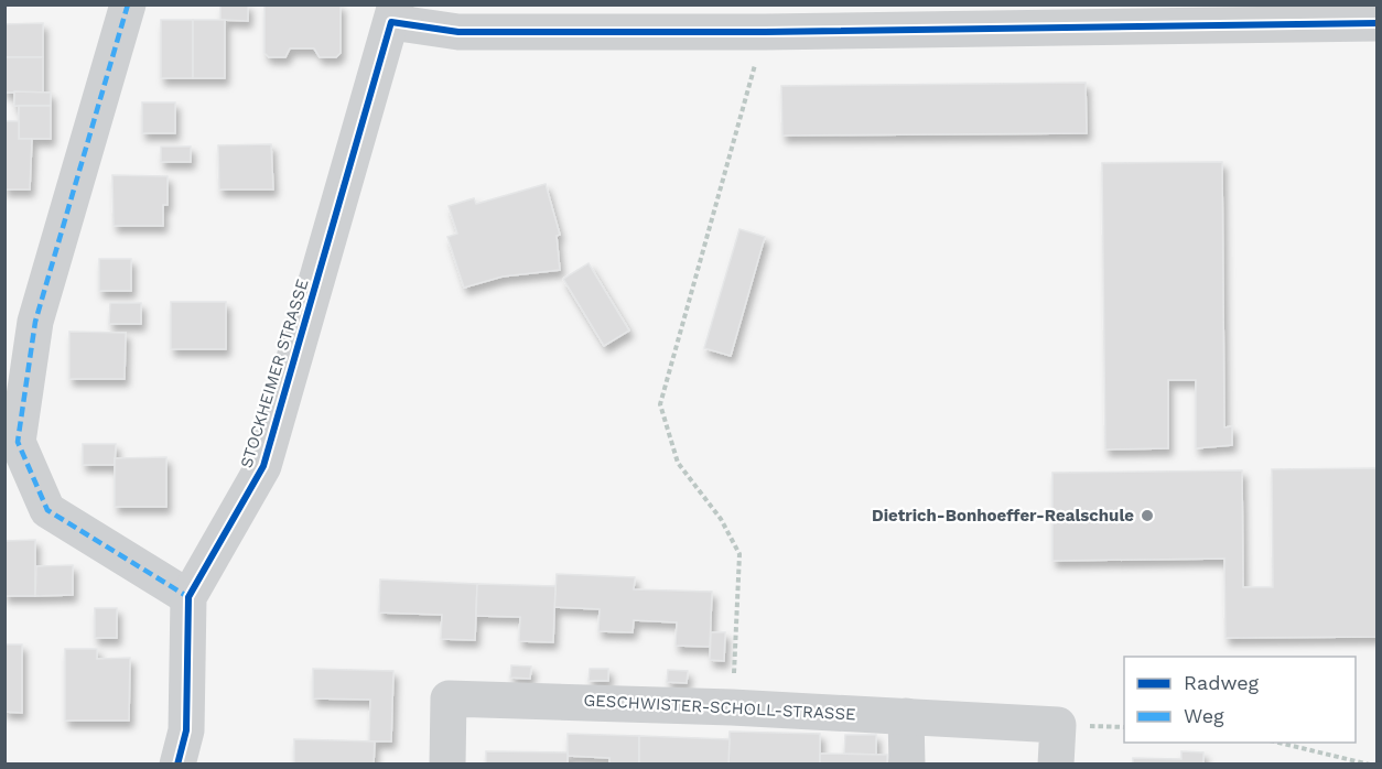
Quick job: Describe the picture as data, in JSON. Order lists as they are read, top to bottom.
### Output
{
  "streets": {
    "street": ["STOCKHEIMER STRASSE", "GESCHWISTER-SCHOLL-STRASSE"]
  },
  "places": ["Dietrich-Bonhoeffer-Realschule"],
  "legend": ["Radweg", "Weg"]
}
